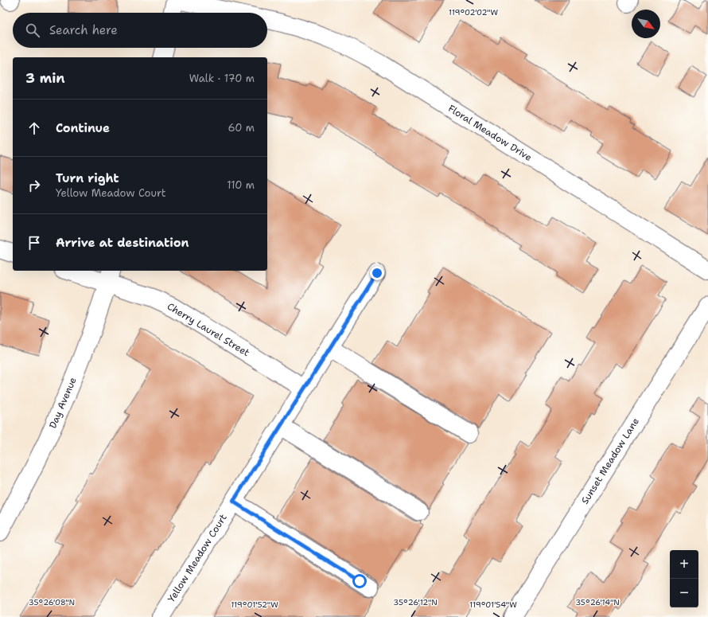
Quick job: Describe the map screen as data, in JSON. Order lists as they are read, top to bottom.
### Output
{
  "streets": {
    "street": [
      "Floral Meadow Drive",
      "Cherry Laurel Street",
      "Day Avenue",
      "Sunset Meadow Lane",
      "Yellow Meadow Court"
    ]
  },
  "crossings": [
    ["Cherry Laurel Street", "Day Avenue"],
    ["Cherry Laurel Street", "Yellow Meadow Court"]
  ],
  "north": "bottom right",
  "page": {
    "search": "Search here",
    "heading": ["3 min", "Walk · 170 m"],
    "list": [
      ["Continue", "60 m"],
      ["Turn right", "Yellow Meadow Court", "110 m"],
      "Arrive at destination"
    ],
    "map_buttons": ["+", "−"]
  },
  "coordinates": [
    "119°02'02\"W",
    "35°26'08\"N",
    "35°26'12\"N",
    "35°26'14\"N",
    "119°01'52\"W",
    "119°01'54\"W"
  ]
}
